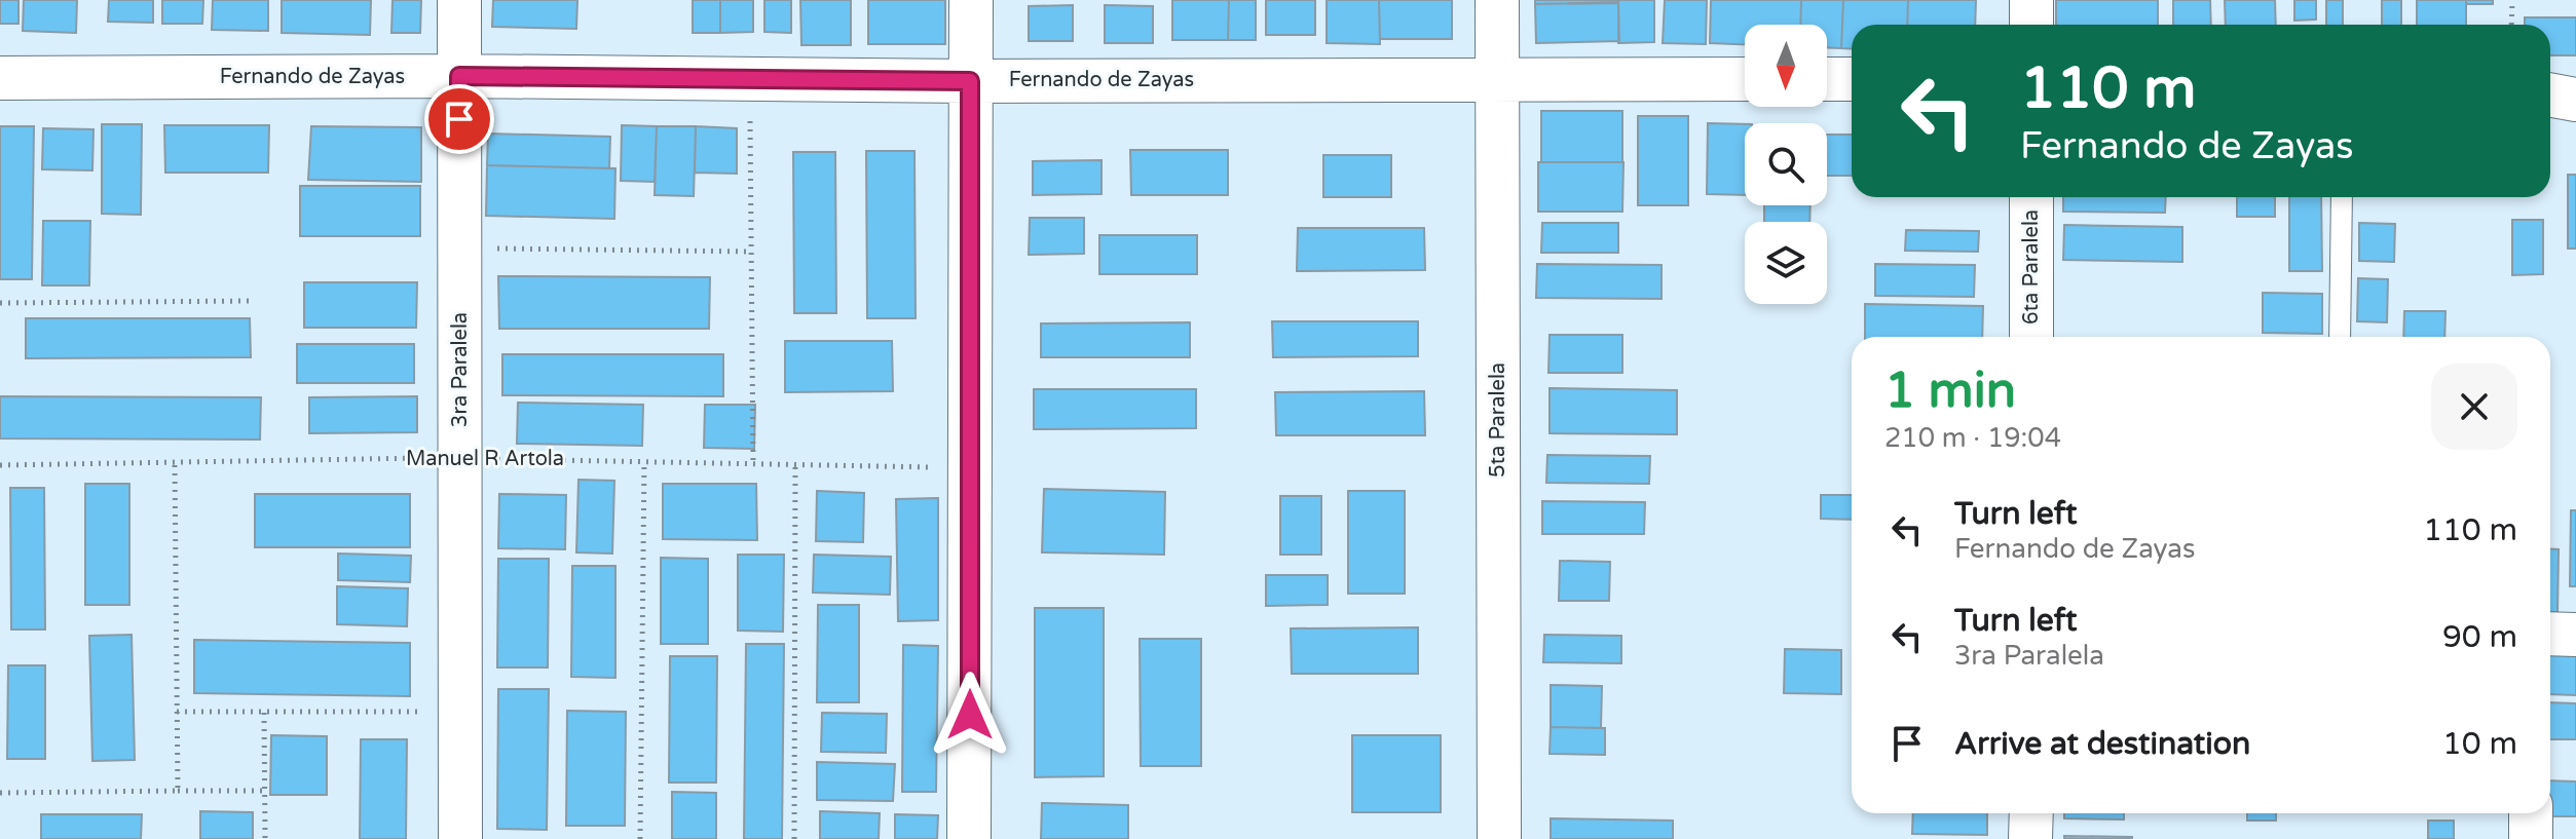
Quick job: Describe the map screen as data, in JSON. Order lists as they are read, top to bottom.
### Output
{
  "streets": {
    "street": [
      "Fernando de Zayas",
      "6ta Paralela",
      "3ra Paralela",
      "5ta Paralela"
    ],
    "path": ["Manuel R Artola"]
  },
  "crossings": [
    ["Fernando de Zayas", "3ra Paralela"],
    ["Fernando de Zayas", "5ta Paralela"],
    ["3ra Paralela", "Manuel R Artola"]
  ],
  "north": "bottom",
  "page": {
    "turn": ["110 m", "Fernando de Zayas"],
    "heading": ["1 min", "210 m · 19:04"],
    "list": [
      {
        "name": "Turn left",
        "note": "Fernando de Zayas",
        "value": "110 m"
      },
      {
        "name": "Turn left",
        "note": "3ra Paralela",
        "value": "90 m"
      },
      {
        "name": "Arrive at destination",
        "value": "10 m"
      }
    ]
  }
}
